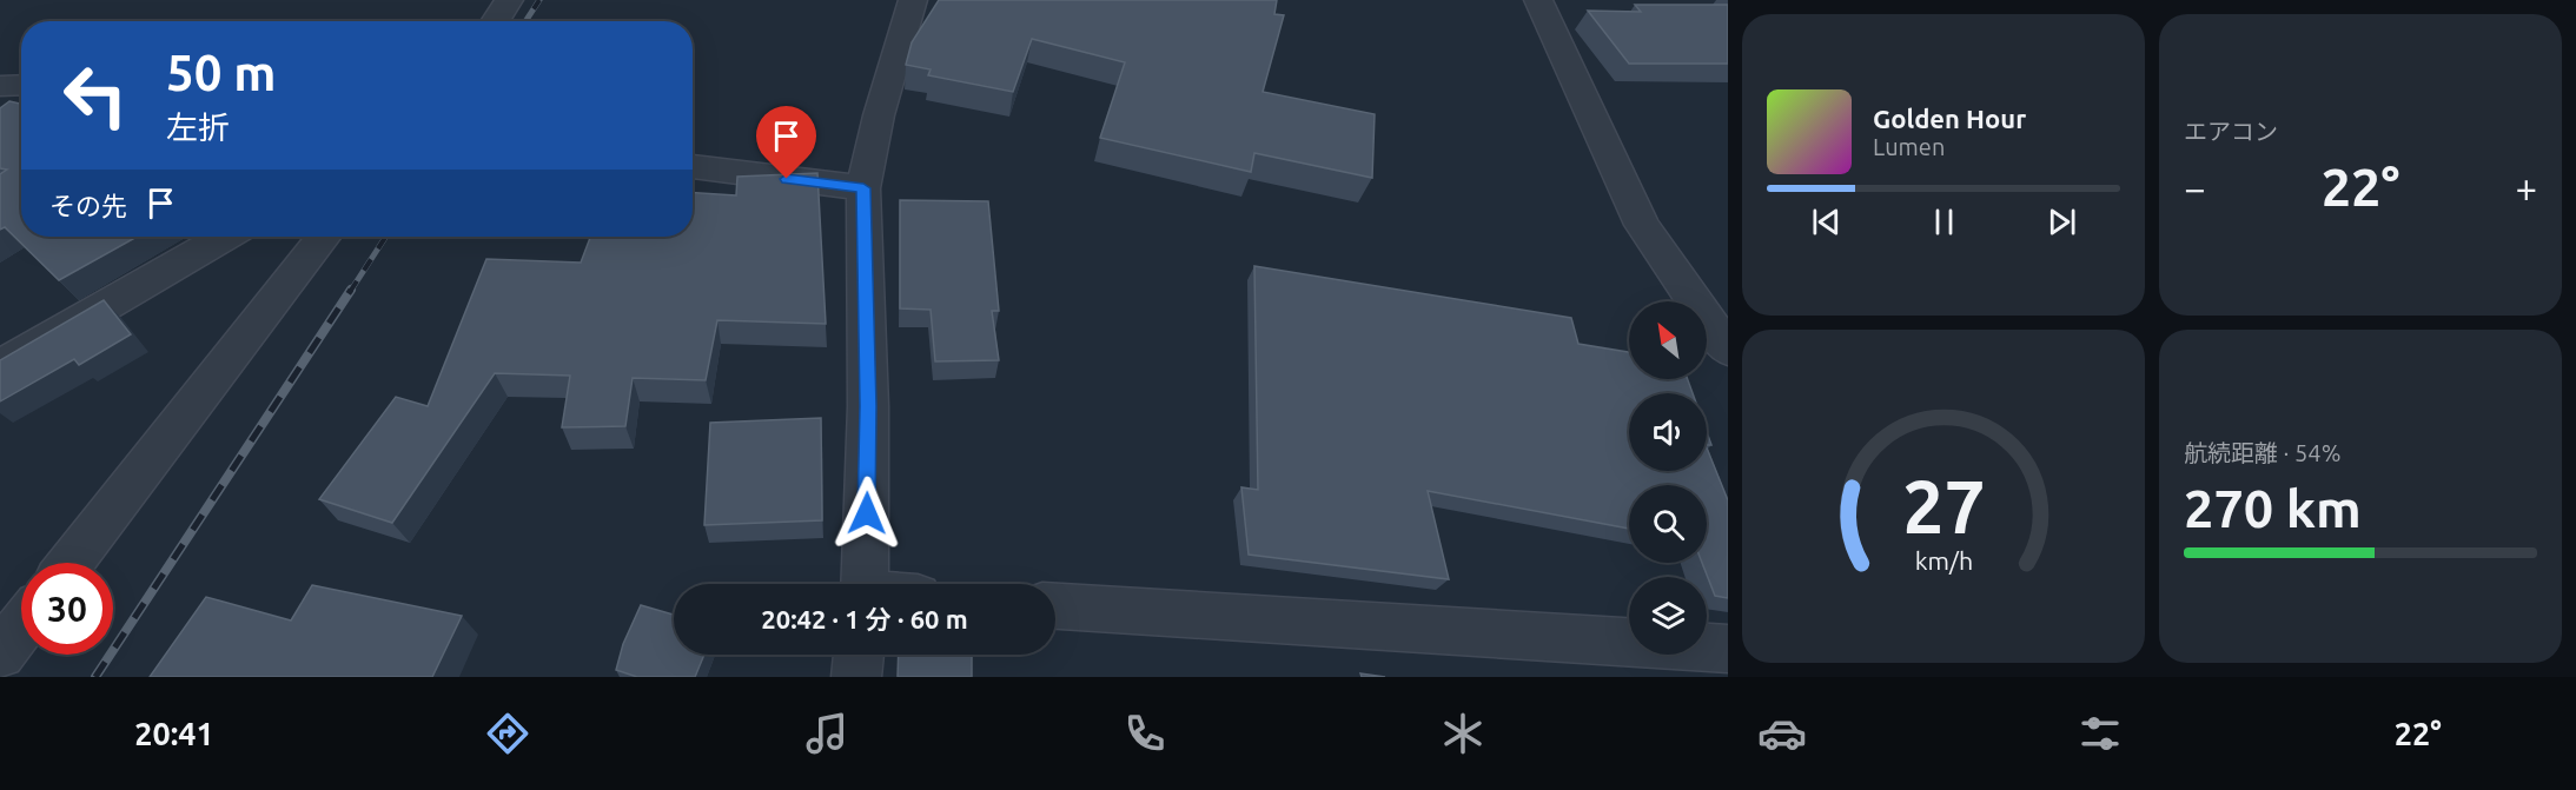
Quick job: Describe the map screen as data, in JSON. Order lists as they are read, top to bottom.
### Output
{
  "north": "top left",
  "page": {
    "tile": [
      "エアコン",
      ["航続距離 · 54%", "270 km"]
    ],
    "turn": ["50 m", "左折"],
    "song": ["Golden Hour", "Lumen"],
    "heat": ["−", "22°", "+"],
    "then": "その先",
    "limit": "30",
    "trip": "20:42 · 1 分 · 60 m",
    "tabs": ["20:41", "22°"],
    "gauge": ["27", "km/h"]
  }
}
